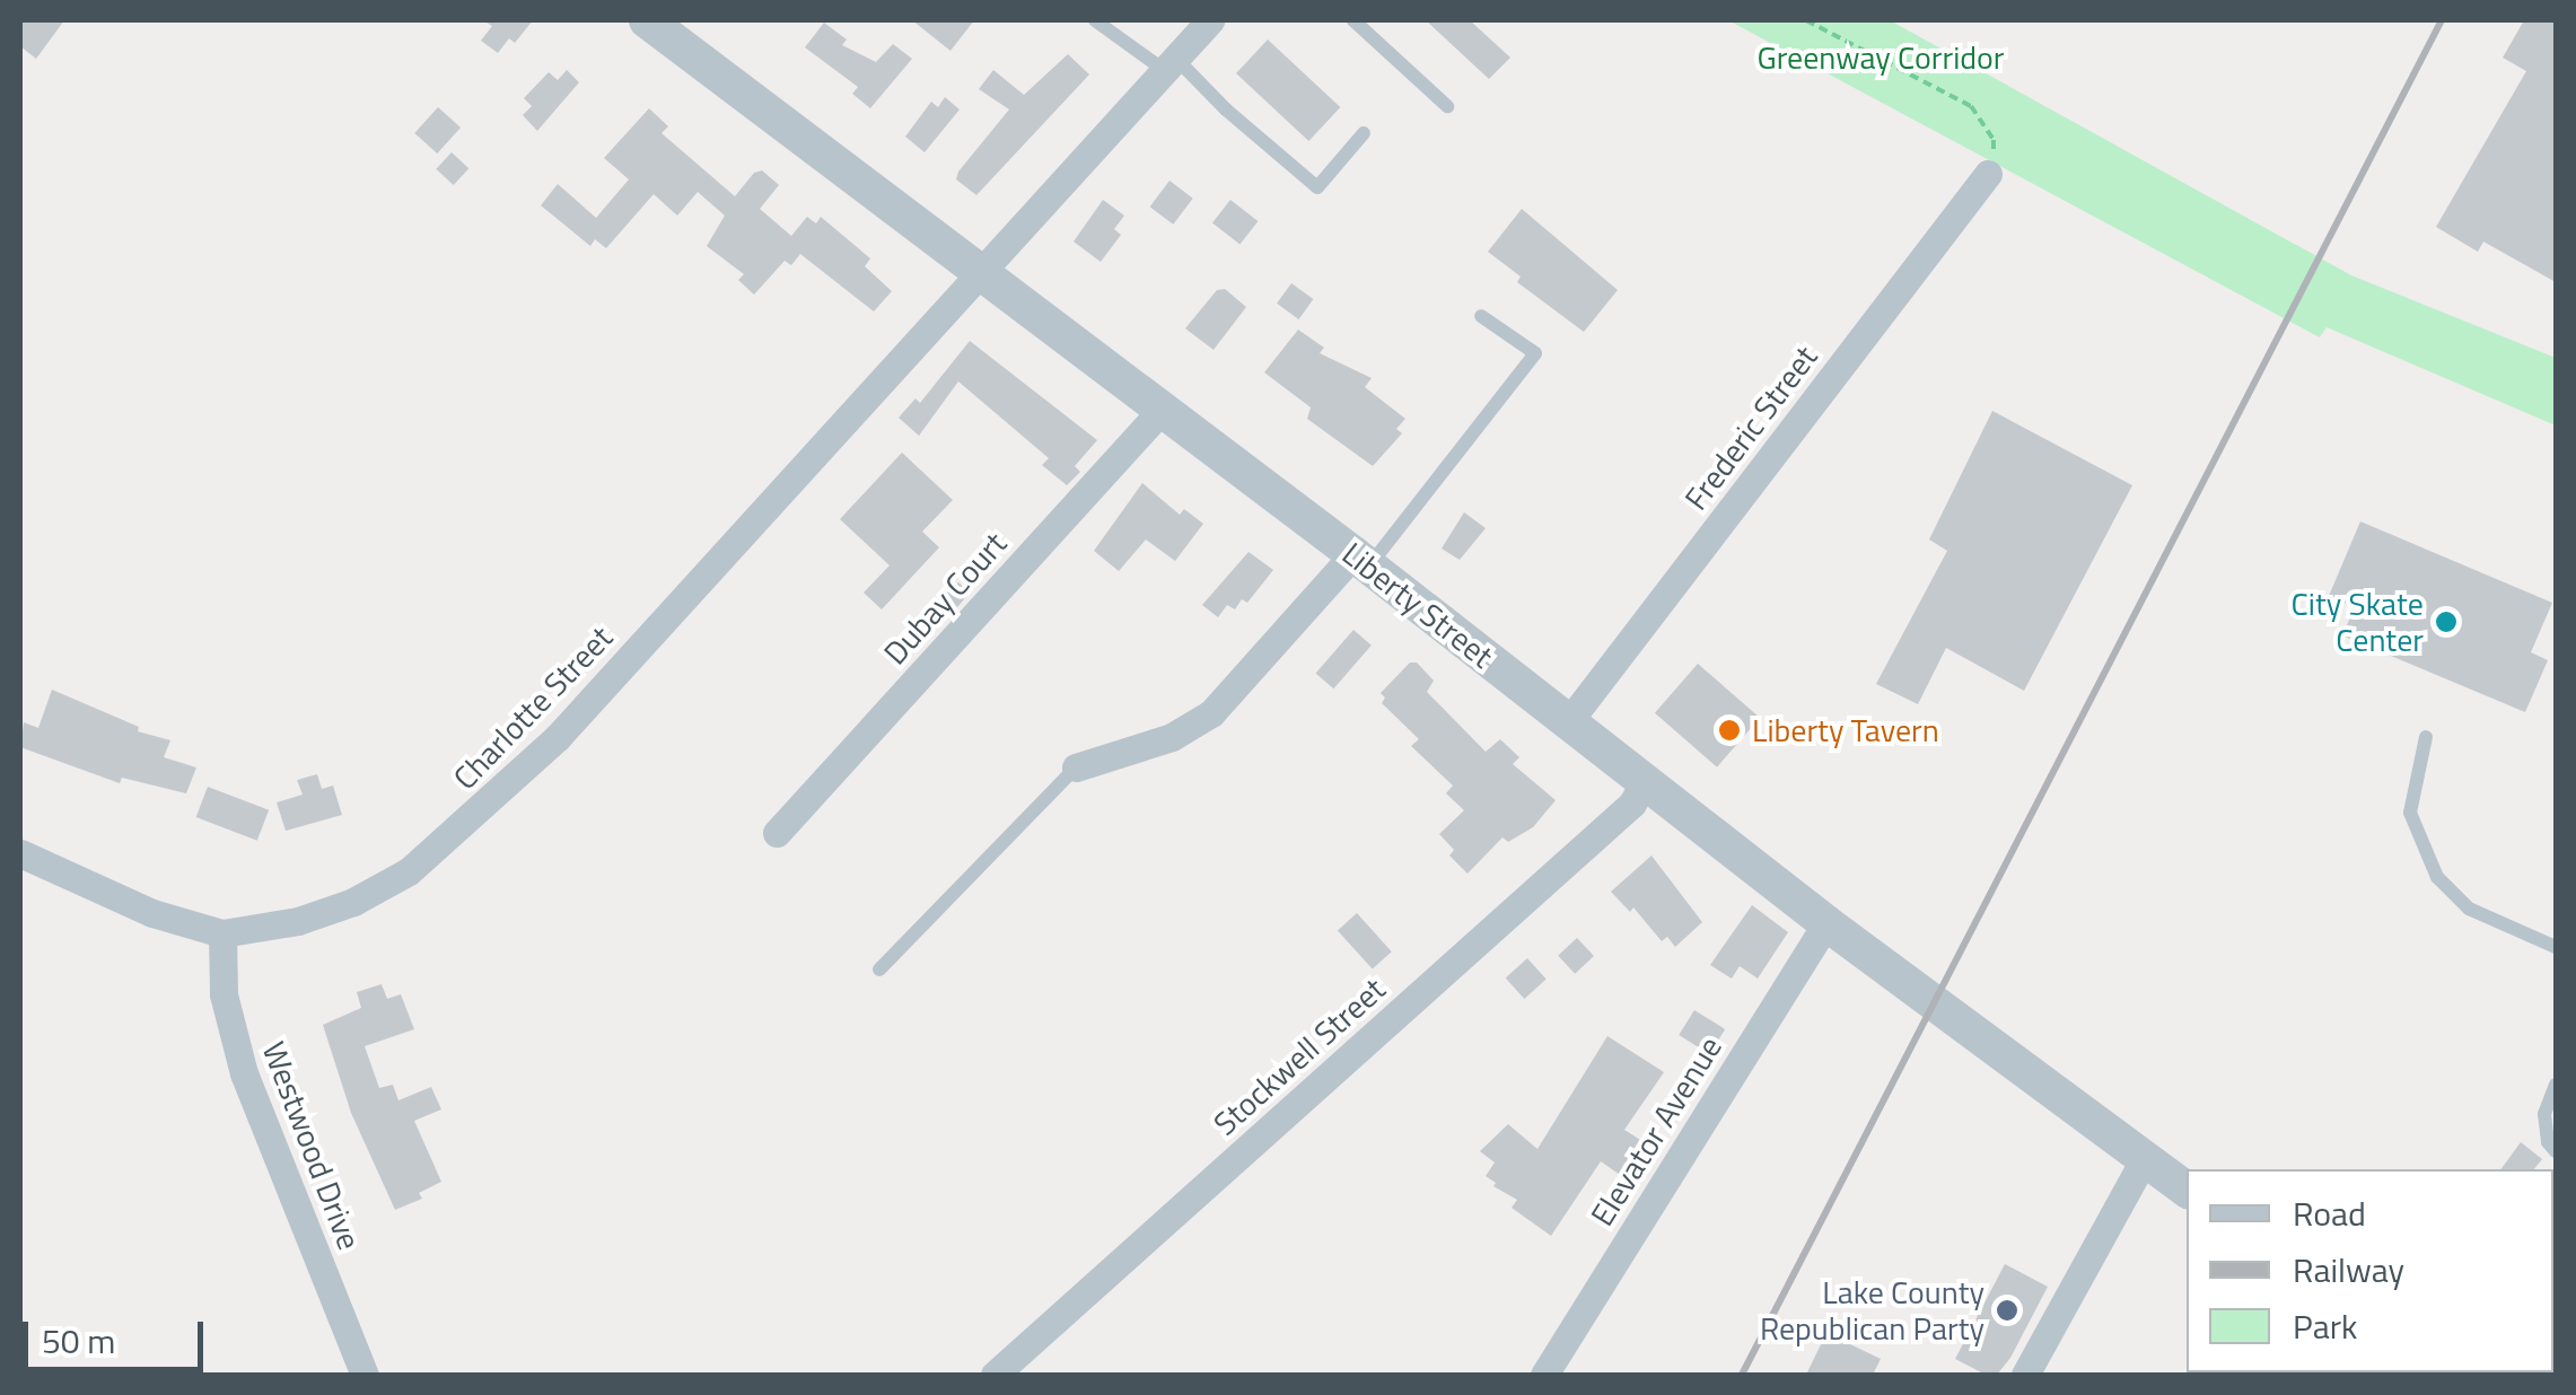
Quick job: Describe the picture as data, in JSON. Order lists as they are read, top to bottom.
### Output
{
  "streets": {
    "street": [
      "Frederic Street",
      "Dubay Court",
      "Liberty Street",
      "Charlotte Street",
      "Stockwell Street",
      "Elevator Avenue",
      "Westwood Drive"
    ]
  },
  "crossings": [
    ["Frederic Street", "Liberty Street"],
    ["Dubay Court", "Liberty Street"],
    ["Liberty Street", "Charlotte Street"],
    ["Liberty Street", "Stockwell Street"],
    ["Liberty Street", "Elevator Avenue"],
    ["Charlotte Street", "Westwood Drive"]
  ],
  "parks": ["Greenway Corridor"],
  "places": ["City Skate Center", "Liberty Tavern", "Lake County Republican Party"],
  "legend": ["Road", "Railway", "Park"],
  "scale_bar": "50 m"
}
